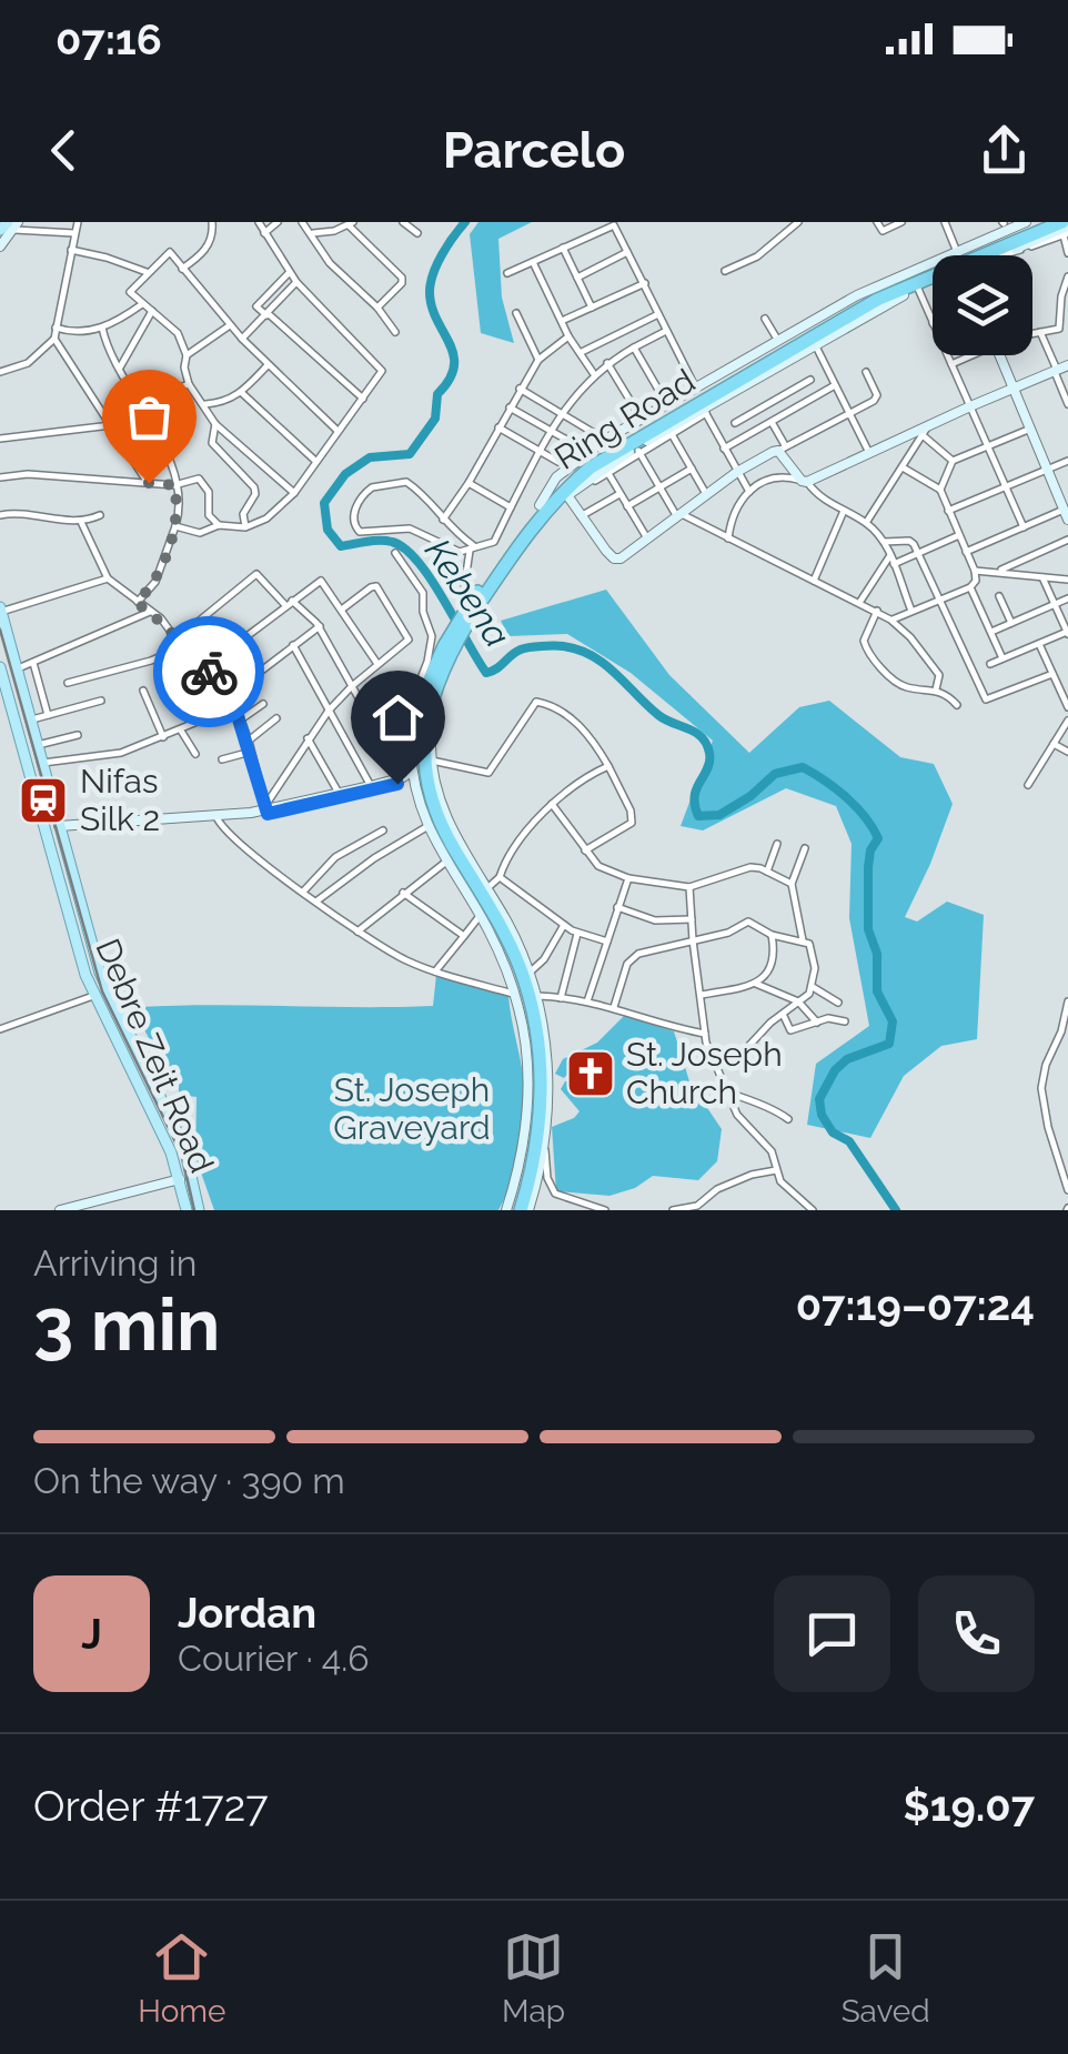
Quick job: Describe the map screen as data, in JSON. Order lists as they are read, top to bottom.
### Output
{
  "streets": {
    "highway": ["Ring Road"],
    "main road": ["Debre Zeit Road"]
  },
  "water": ["Kebena"],
  "parks": ["St. Joseph Graveyard"],
  "places": {
    "station": ["Nifas Silk 2"],
    "church": ["St. Joseph Church"]
  },
  "page": {
    "status": "07:16",
    "header": "Parcelo",
    "heading": ["3 min", "Arriving in", "07:19–07:24"],
    "panel": [
      "Jordan",
      "Courier · 4.6",
      "Order #1727",
      "$19.07"
    ],
    "bar": "On the way · 390 m",
    "round": "J",
    "tabs": ["Home", "Map", "Saved"]
  }
}
